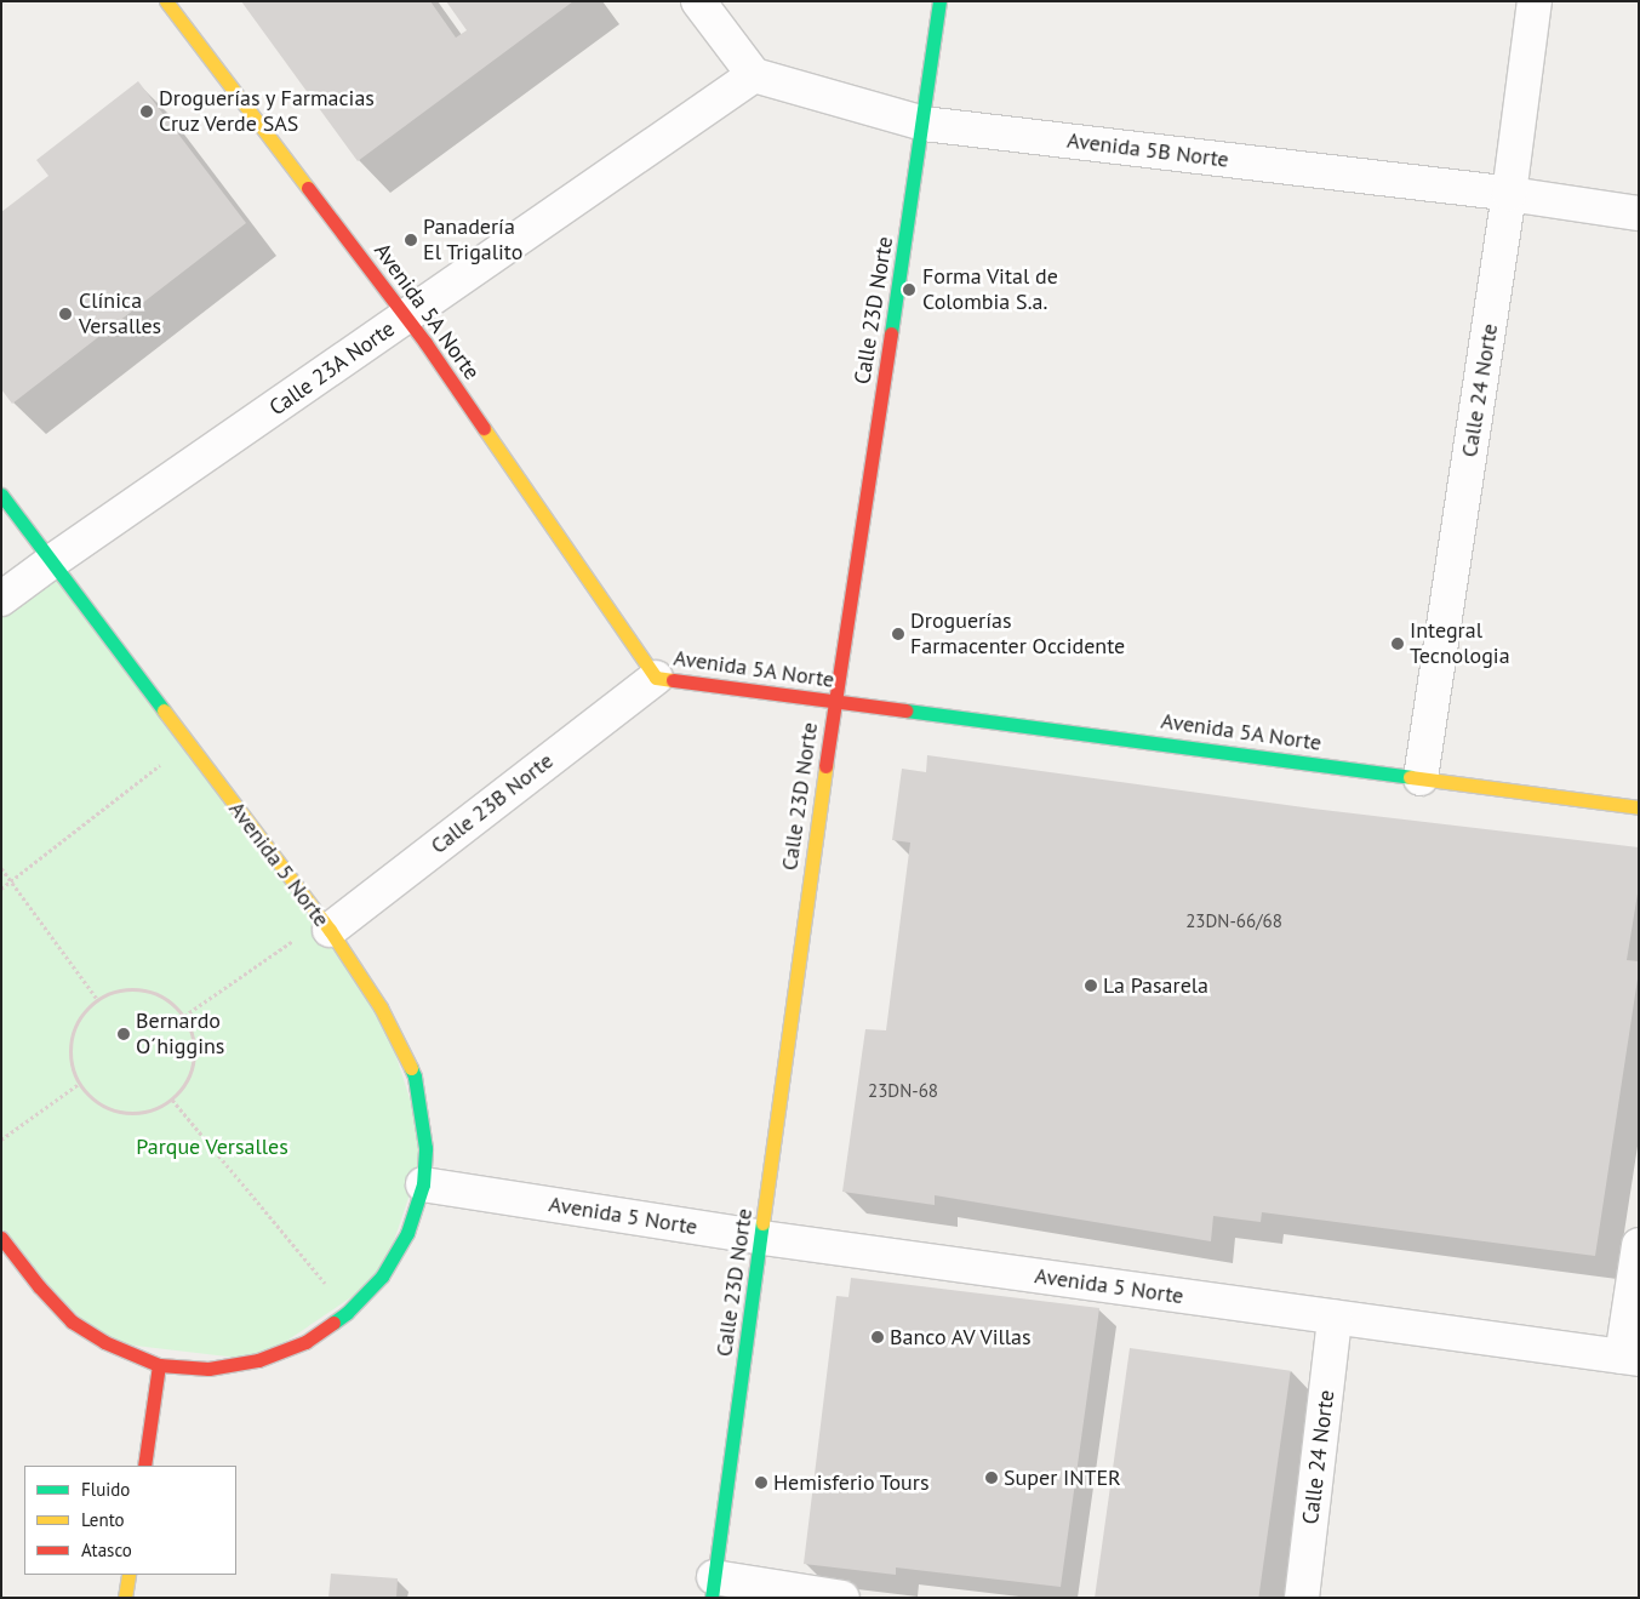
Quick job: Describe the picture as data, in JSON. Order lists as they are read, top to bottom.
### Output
{
  "streets": {
    "street": [
      "Avenida 5B Norte",
      "Calle 23D Norte",
      "Avenida 5A Norte",
      "Calle 23A Norte",
      "Calle 24 Norte",
      "Calle 23B Norte",
      "Avenida 5 Norte"
    ]
  },
  "crossings": [
    ["Avenida 5B Norte", "Calle 23D Norte"],
    ["Avenida 5B Norte", "Calle 23A Norte"],
    ["Avenida 5B Norte", "Calle 24 Norte"],
    ["Calle 23D Norte", "Avenida 5A Norte"],
    ["Calle 23D Norte", "Avenida 5 Norte"],
    ["Avenida 5A Norte", "Calle 23A Norte"],
    ["Avenida 5A Norte", "Calle 24 Norte"],
    ["Avenida 5A Norte", "Calle 23B Norte"],
    ["Calle 23A Norte", "Avenida 5 Norte"],
    ["Calle 24 Norte", "Avenida 5 Norte"],
    ["Calle 23B Norte", "Avenida 5 Norte"]
  ],
  "parks": ["Parque Versalles"],
  "places": [
    "Droguerías y Farmacias Cruz Verde SAS",
    "Panadería El Trigalito",
    "Forma Vital de Colombia S.a.",
    "Clínica Versalles",
    "Droguerías Farmacenter Occidente",
    "Integral Tecnologia",
    "La Pasarela",
    "Bernardo O´higgins",
    "Banco AV Villas",
    "Super INTER",
    "Hemisferio Tours"
  ],
  "house_numbers": ["23DN-66/68", "23DN-68"],
  "legend": ["Fluido", "Lento", "Atasco"]
}
